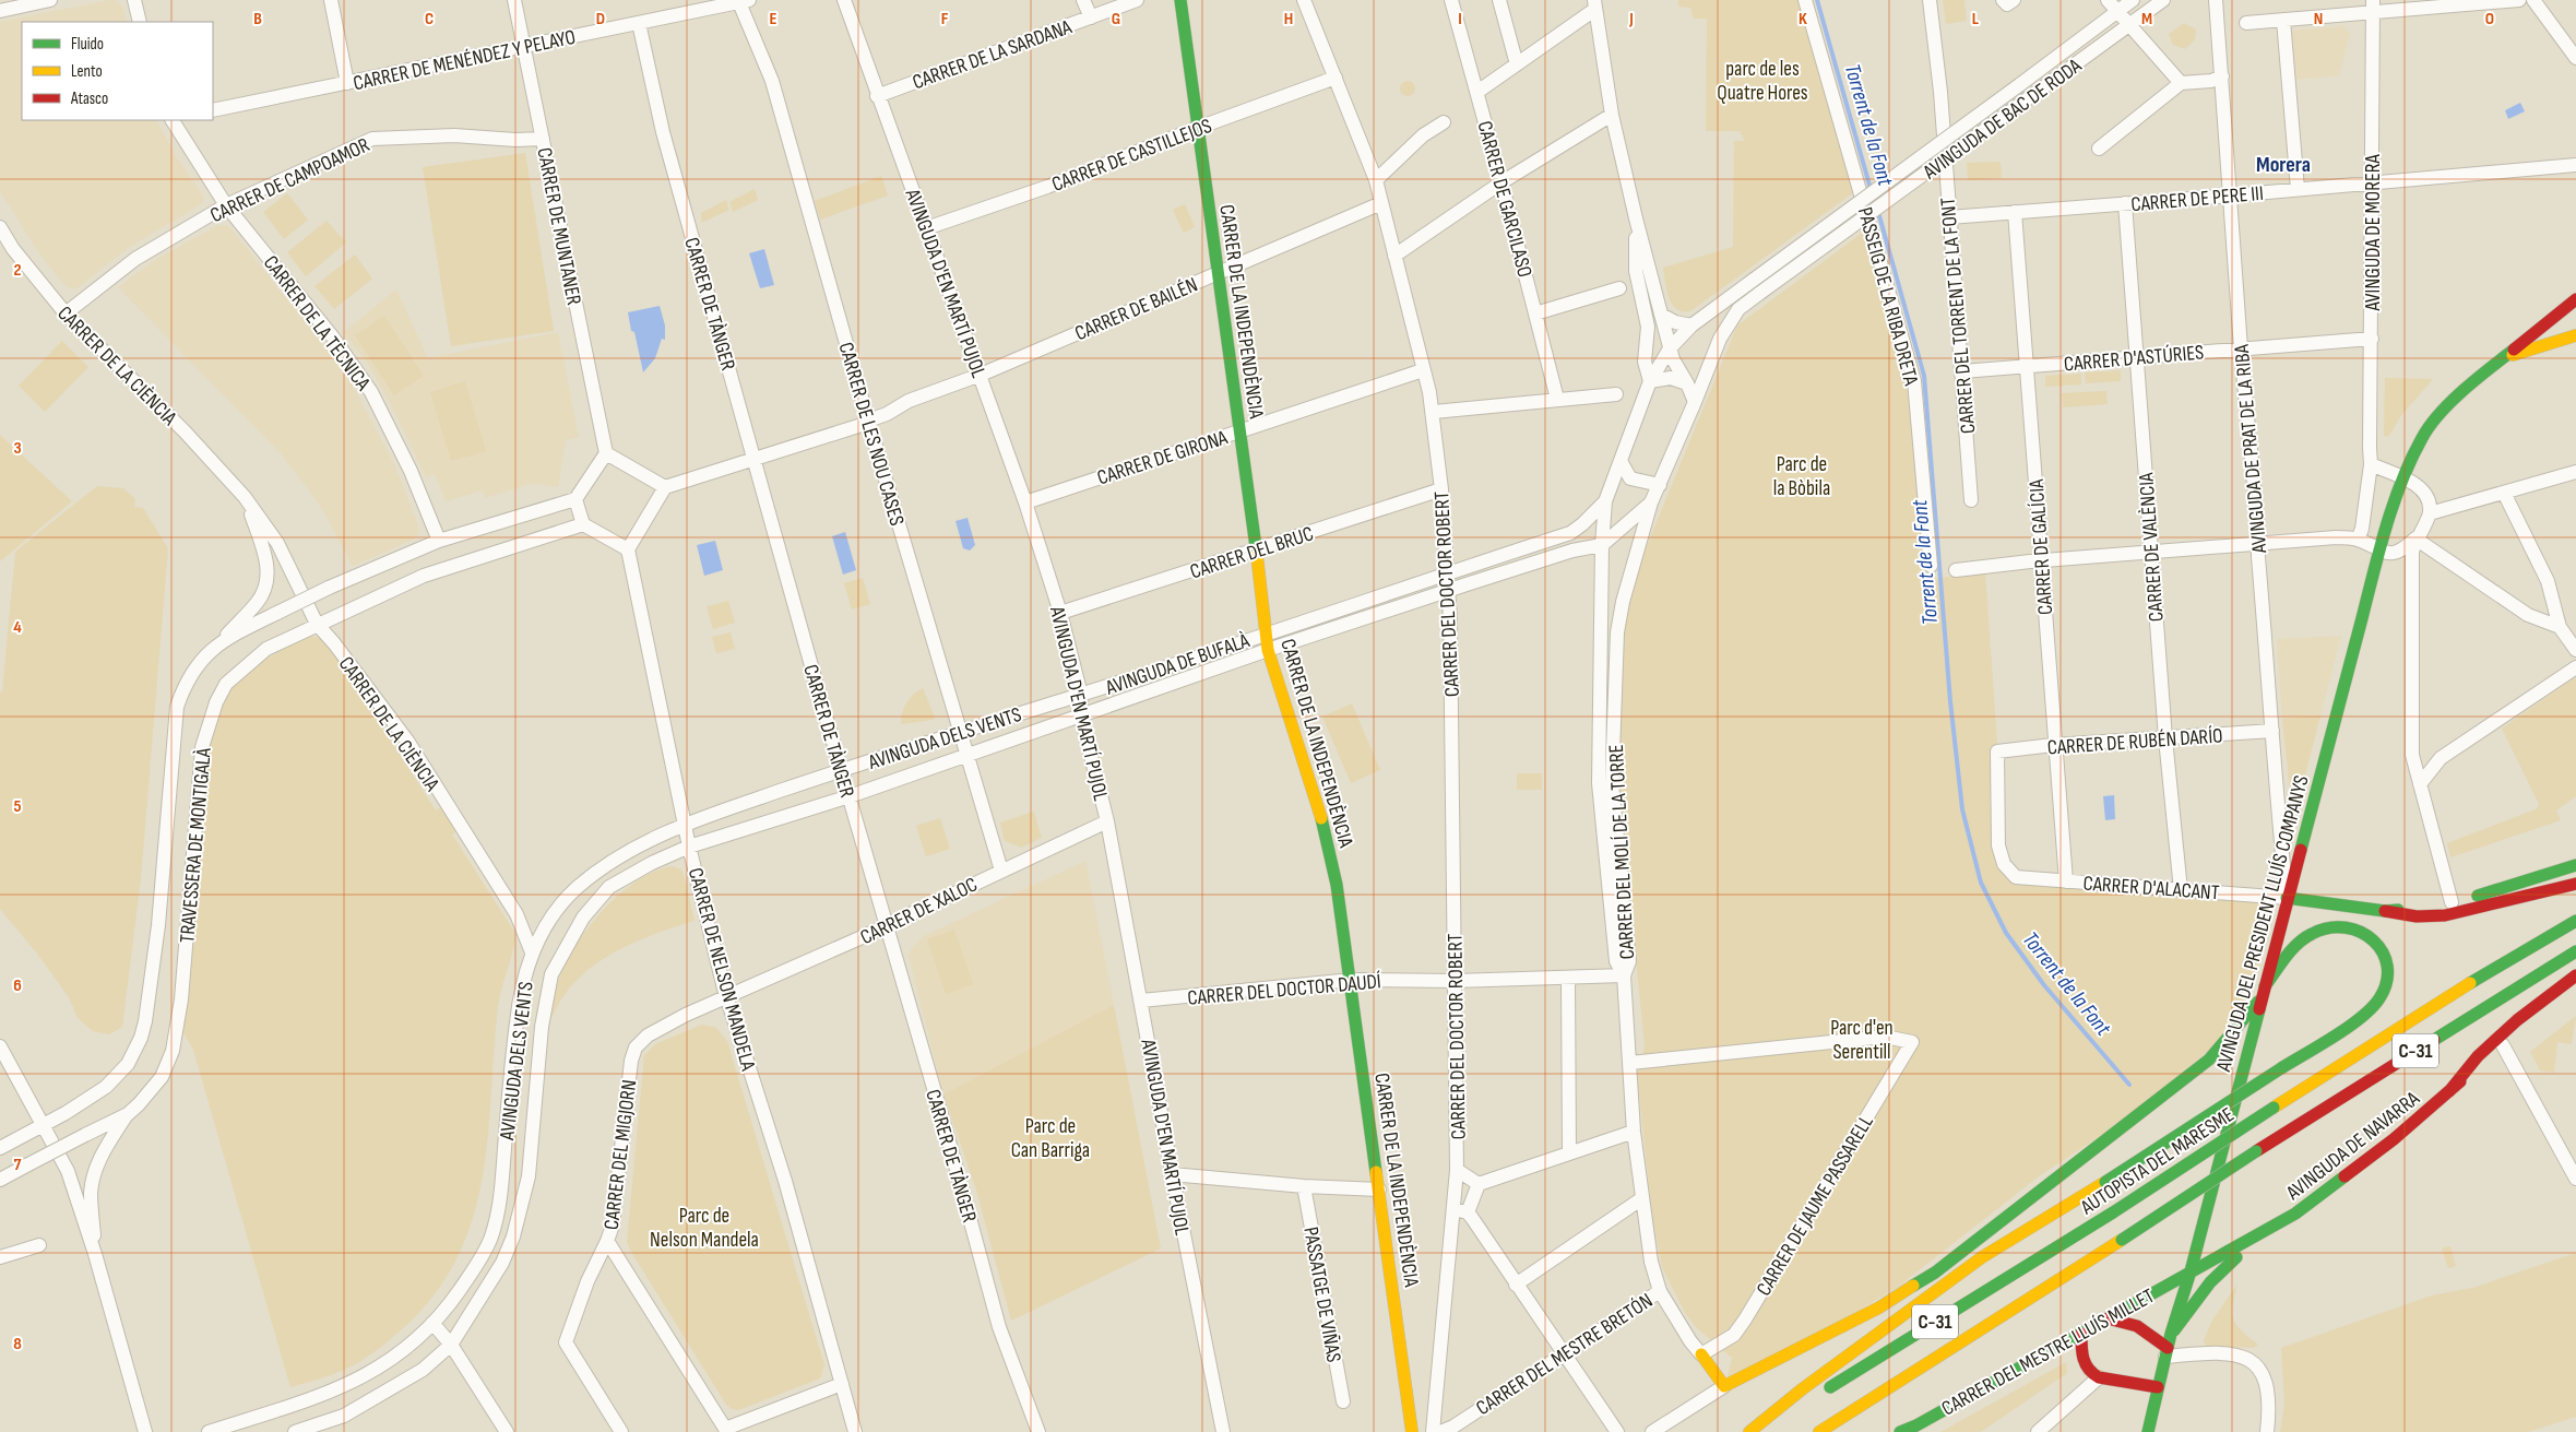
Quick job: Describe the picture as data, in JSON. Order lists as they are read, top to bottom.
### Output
{
  "streets": {
    "main road": [
      "CARRER DE LA INDEPENDÈNCIA",
      "AVINGUDA DEL PRESIDENT LLUÍS COMPANYS",
      "C-31",
      "AVINGUDA DE NAVARRA",
      "AUTOPISTA DEL MARESME",
      "CARRER DEL MESTRE LLUÍS MILLET"
    ],
    "street": [
      "CARRER DE LA SARDANA",
      "CARRER DE MENÉNDEZ Y PELAYO",
      "AVINGUDA DE BAC DE RODA",
      "CARRER DE CASTILLEJOS",
      "CARRER DE CAMPOAMOR",
      "CARRER DE PERE III",
      "CARRER DE GARCILASO",
      "CARRER DE MUNTANER",
      "AVINGUDA DE MORERA",
      "AVINGUDA D'EN MARTÍ PUJOL",
      "PASSEIG DE LA RIBA DRETA",
      "CARRER DE TÀNGER",
      "CARRER DE BAILÉN",
      "CARRER DEL TORRENT DE LA FONT",
      "CARRER DE LA TÈCNICA",
      "CARRER D'ASTÚRIES",
      "CARRER DE LA CIÈNCIA",
      "CARRER DE LES NOU CASES",
      "AVINGUDA DE PRAT DE LA RIBA",
      "CARRER DE GIRONA",
      "CARRER DE GALÍCIA",
      "CARRER DE VALÈNCIA",
      "CARRER DEL BRUC",
      "CARRER DEL DOCTOR ROBERT",
      "AVINGUDA DE BUFALÀ",
      "AVINGUDA DELS VENTS",
      "CARRER DE RUBÉN DARÍO",
      "TRAVESSERA DE MONTIGALÀ",
      "CARRER DEL MOLÍ DE LA TORRE",
      "CARRER D'ALACANT",
      "CARRER DE XALOC",
      "CARRER DE NELSON MANDELA",
      "CARRER DEL DOCTOR DAUDÍ",
      "CARRER DEL MIGJORN",
      "CARRER DE JAUME PASSARELL",
      "PASSATGE DE VIÑAS",
      "CARRER DEL MESTRE BRETÓN"
    ]
  },
  "crossings": [
    ["CARRER DE LA SARDANA", "AVINGUDA D'EN MARTÍ PUJOL"],
    ["CARRER DE MENÉNDEZ Y PELAYO", "CARRER DE MUNTANER"],
    ["CARRER DE MENÉNDEZ Y PELAYO", "CARRER DE TÀNGER"],
    ["CARRER DE MENÉNDEZ Y PELAYO", "CARRER DE LES NOU CASES"],
    ["AVINGUDA DE BAC DE RODA", "CARRER DEL MOLÍ DE LA TORRE"],
    ["CARRER DE CASTILLEJOS", "AVINGUDA D'EN MARTÍ PUJOL"],
    ["CARRER DE CASTILLEJOS", "CARRER DE LA INDEPENDÈNCIA"],
    ["CARRER DE CASTILLEJOS", "CARRER DEL DOCTOR ROBERT"],
    ["CARRER DE CAMPOAMOR", "CARRER DE MUNTANER"],
    ["CARRER DE CAMPOAMOR", "CARRER DE LA TÈCNICA"],
    ["CARRER DE CAMPOAMOR", "CARRER DE LA CIÈNCIA"],
    ["CARRER DE PERE III", "AVINGUDA DE MORERA"],
    ["CARRER DE PERE III", "CARRER DEL TORRENT DE LA FONT"],
    ["CARRER DE PERE III", "AVINGUDA DE PRAT DE LA RIBA"],
    ["CARRER DE PERE III", "CARRER DE GALÍCIA"],
    ["CARRER DE PERE III", "CARRER DE VALÈNCIA"],
    ["AVINGUDA DE MORERA", "CARRER D'ASTÚRIES"],
    ["AVINGUDA D'EN MARTÍ PUJOL", "CARRER DE BAILÉN"],
    ["AVINGUDA D'EN MARTÍ PUJOL", "CARRER DE GIRONA"],
    ["AVINGUDA D'EN MARTÍ PUJOL", "CARRER DEL BRUC"],
    ["AVINGUDA D'EN MARTÍ PUJOL", "AVINGUDA DE BUFALÀ"],
    ["AVINGUDA D'EN MARTÍ PUJOL", "AVINGUDA DELS VENTS"],
    ["AVINGUDA D'EN MARTÍ PUJOL", "CARRER DE XALOC"],
    ["AVINGUDA D'EN MARTÍ PUJOL", "CARRER DEL DOCTOR DAUDÍ"],
    ["CARRER DE TÀNGER", "CARRER DE BAILÉN"],
    ["CARRER DE TÀNGER", "AVINGUDA DELS VENTS"],
    ["CARRER DE TÀNGER", "CARRER DE XALOC"],
    ["CARRER DE BAILÉN", "CARRER DE LA INDEPENDÈNCIA"],
    ["CARRER DE BAILÉN", "CARRER DE LES NOU CASES"],
    ["CARRER DE BAILÉN", "CARRER DEL DOCTOR ROBERT"],
    ["CARRER DE LA INDEPENDÈNCIA", "CARRER DE GIRONA"],
    ["CARRER DE LA INDEPENDÈNCIA", "CARRER DEL BRUC"],
    ["CARRER DE LA INDEPENDÈNCIA", "AVINGUDA DE BUFALÀ"],
    ["CARRER DE LA INDEPENDÈNCIA", "CARRER DEL DOCTOR DAUDÍ"],
    ["CARRER DEL TORRENT DE LA FONT", "CARRER D'ASTÚRIES"],
    ["CARRER DE LA TÈCNICA", "TRAVESSERA DE MONTIGALÀ"],
    ["CARRER D'ASTÚRIES", "AVINGUDA DE PRAT DE LA RIBA"],
    ["CARRER D'ASTÚRIES", "CARRER DE GALÍCIA"],
    ["CARRER D'ASTÚRIES", "CARRER DE VALÈNCIA"],
    ["CARRER DE LA CIÈNCIA", "AVINGUDA DELS VENTS"],
    ["CARRER DE LA CIÈNCIA", "TRAVESSERA DE MONTIGALÀ"],
    ["CARRER DE LES NOU CASES", "AVINGUDA DELS VENTS"],
    ["CARRER DE LES NOU CASES", "CARRER DE XALOC"],
    ["AVINGUDA DE PRAT DE LA RIBA", "CARRER DE RUBÉN DARÍO"],
    ["AVINGUDA DE PRAT DE LA RIBA", "CARRER D'ALACANT"],
    ["AVINGUDA DE PRAT DE LA RIBA", "AVINGUDA DEL PRESIDENT LLUÍS COMPANYS"],
    ["CARRER DE GIRONA", "CARRER DEL DOCTOR ROBERT"],
    ["CARRER DE GALÍCIA", "CARRER DE RUBÉN DARÍO"],
    ["CARRER DE GALÍCIA", "CARRER D'ALACANT"],
    ["CARRER DE VALÈNCIA", "CARRER DE RUBÉN DARÍO"],
    ["CARRER DE VALÈNCIA", "CARRER D'ALACANT"],
    ["CARRER DEL BRUC", "CARRER DEL DOCTOR ROBERT"],
    ["CARRER DEL DOCTOR ROBERT", "AVINGUDA DE BUFALÀ"],
    ["CARRER DEL DOCTOR ROBERT", "CARRER DEL DOCTOR DAUDÍ"],
    ["AVINGUDA DE BUFALÀ", "AVINGUDA DELS VENTS"],
    ["AVINGUDA DE BUFALÀ", "CARRER DEL MOLÍ DE LA TORRE"],
    ["AVINGUDA DELS VENTS", "CARRER DE NELSON MANDELA"],
    ["CARRER DE RUBÉN DARÍO", "CARRER D'ALACANT"],
    ["CARRER DEL MOLÍ DE LA TORRE", "CARRER DEL DOCTOR DAUDÍ"],
    ["CARRER DEL MOLÍ DE LA TORRE", "CARRER DE JAUME PASSARELL"],
    ["CARRER DEL MOLÍ DE LA TORRE", "CARRER DEL MESTRE BRETÓN"],
    ["CARRER D'ALACANT", "AVINGUDA DEL PRESIDENT LLUÍS COMPANYS"],
    ["CARRER DE XALOC", "CARRER DE NELSON MANDELA"],
    ["CARRER DE XALOC", "CARRER DEL MIGJORN"],
    ["AVINGUDA DEL PRESIDENT LLUÍS COMPANYS", "AVINGUDA DE NAVARRA"],
    ["AVINGUDA DEL PRESIDENT LLUÍS COMPANYS", "CARRER DEL MESTRE LLUÍS MILLET"],
    ["CARRER DE NELSON MANDELA", "CARRER DEL MIGJORN"],
    ["AVINGUDA DE NAVARRA", "CARRER DEL MESTRE LLUÍS MILLET"]
  ],
  "districts": ["Morera"],
  "water": ["Torrent de la Font"],
  "parks": [
    "parc de les Quatre Hores",
    "Parc de la Bòbila",
    "Parc d'en Serentill",
    "Parc de Can Barriga",
    "Parc de Nelson Mandela"
  ],
  "legend": ["Fluido", "Lento", "Atasco"],
  "grid": {
    "columns": [
      "B",
      "C",
      "D",
      "E",
      "F",
      "G",
      "H",
      "I",
      "J",
      "K",
      "L",
      "M",
      "N",
      "O"
    ],
    "rows": [
      "2",
      "3",
      "4",
      "5",
      "6",
      "7",
      "8"
    ]
  }
}
